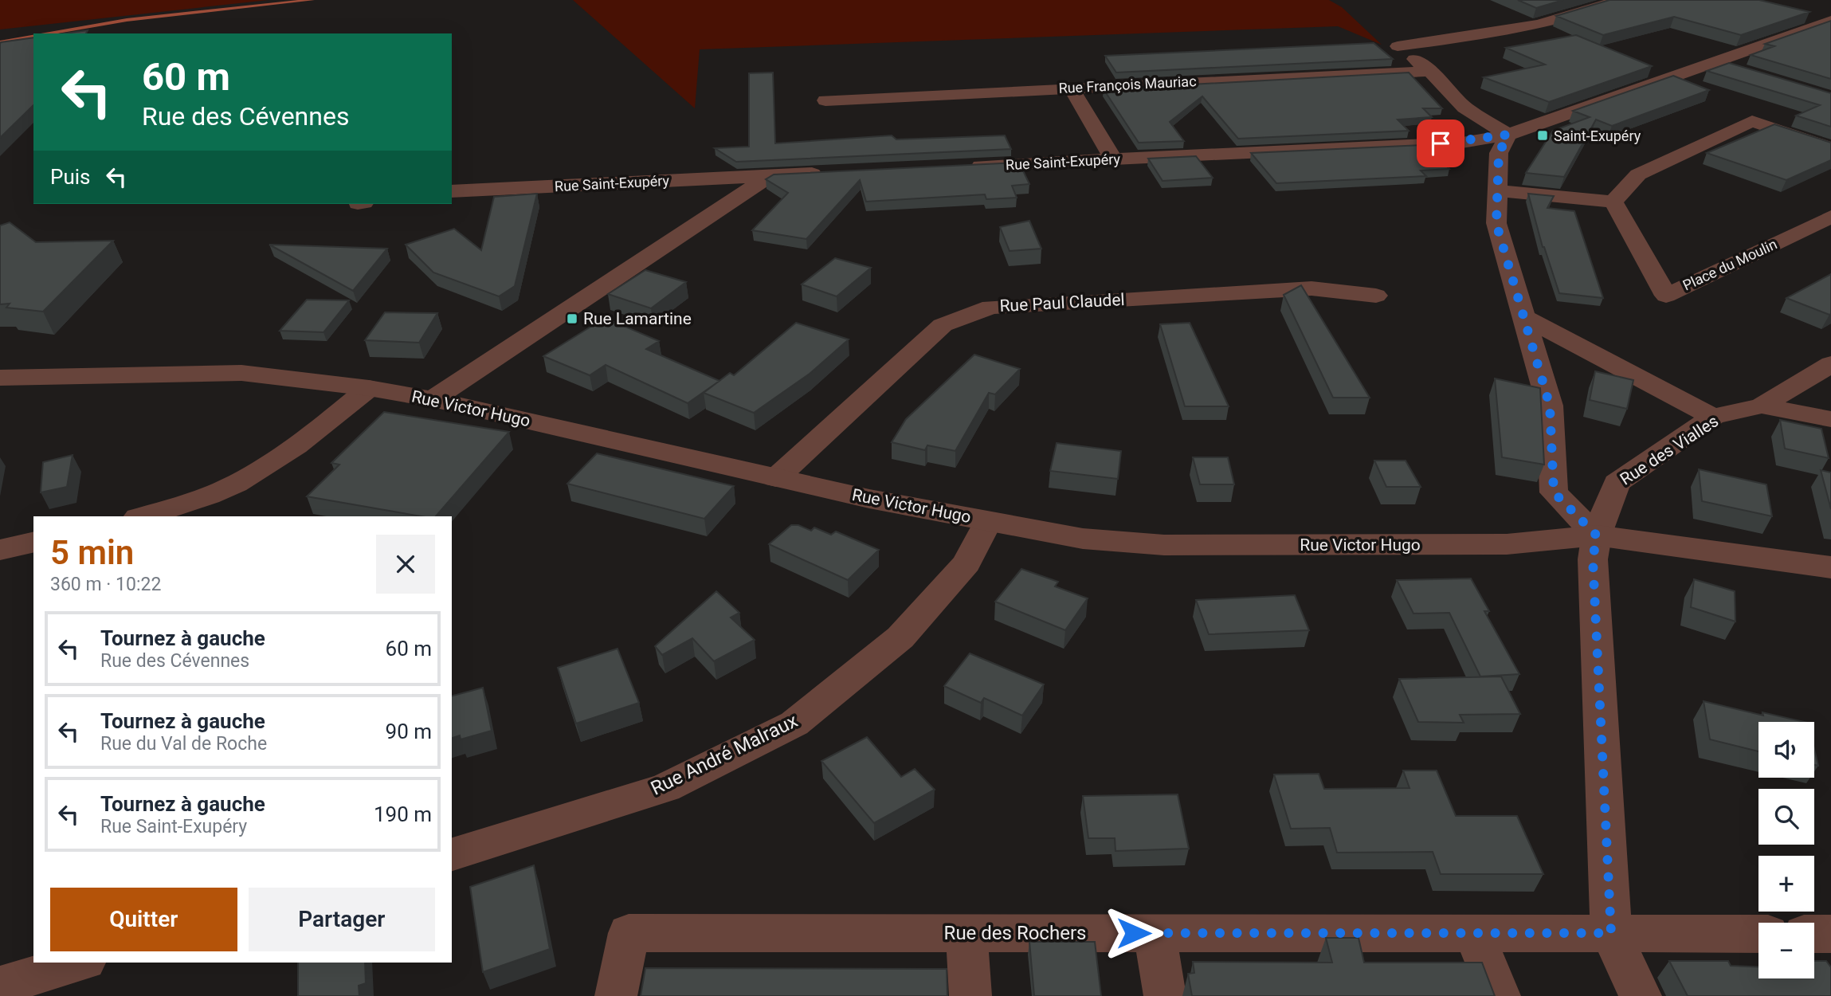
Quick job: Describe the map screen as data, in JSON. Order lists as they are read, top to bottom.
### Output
{
  "streets": {
    "street": [
      "Rue François Mauriac",
      "Rue Saint-Exupéry",
      "Place du Moulin",
      "Rue Paul Claudel",
      "Rue Victor Hugo",
      "Rue des Vialles",
      "Rue André Malraux",
      "Rue des Rochers"
    ]
  },
  "crossings": [
    ["Rue Paul Claudel", "Rue Victor Hugo"],
    ["Rue Victor Hugo", "Rue des Vialles"],
    ["Rue Victor Hugo", "Rue André Malraux"],
    ["Rue des Vialles", "Rue des Rochers"]
  ],
  "places": {
    "transit": ["Saint-Exupéry", "Rue Lamartine"]
  },
  "page": {
    "turn": ["60 m", "Rue des Cévennes"],
    "then": "Puis",
    "heading": ["5 min", "360 m · 10:22"],
    "list": [
      {
        "name": "Tournez à gauche",
        "note": "Rue des Cévennes",
        "value": "60 m"
      },
      {
        "name": "Tournez à gauche",
        "note": "Rue du Val de Roche",
        "value": "90 m"
      },
      {
        "name": "Tournez à gauche",
        "note": "Rue Saint-Exupéry",
        "value": "190 m"
      }
    ],
    "map_buttons": ["+", "−"],
    "buttons": ["Quitter", "Partager"]
  }
}
